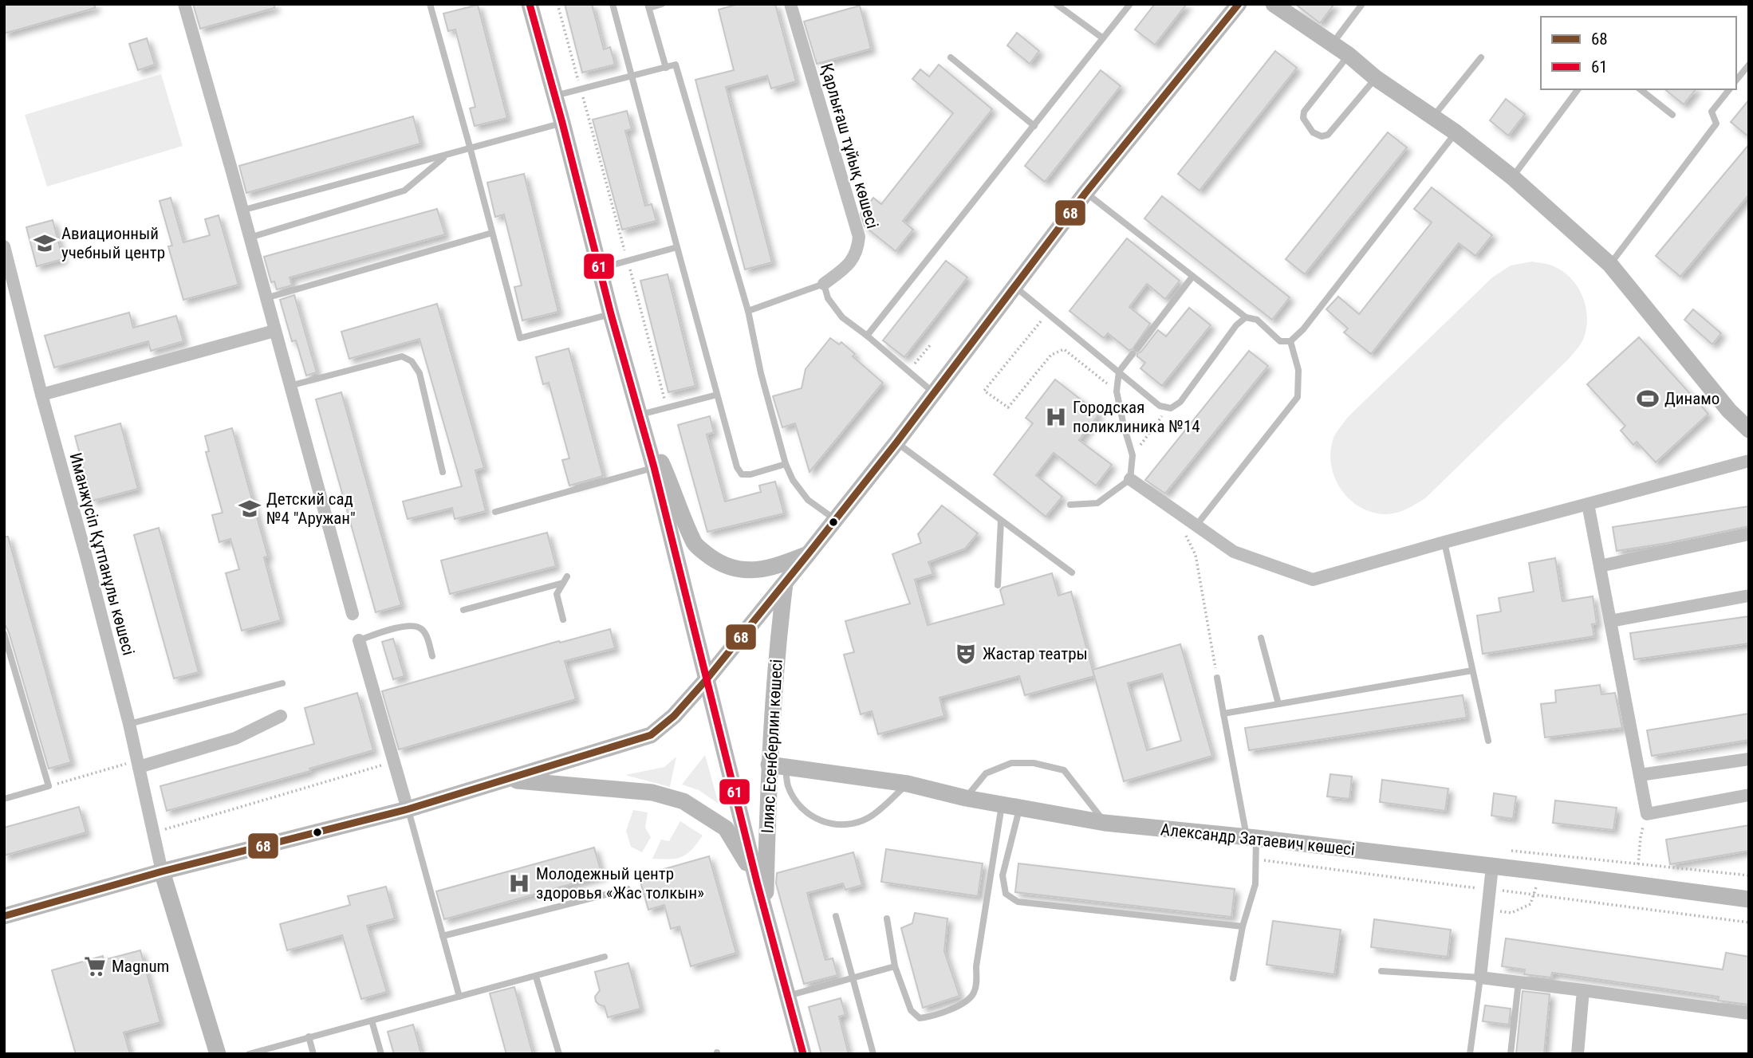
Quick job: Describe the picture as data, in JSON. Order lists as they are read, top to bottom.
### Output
{
  "streets": {
    "main road": ["Ілияс Есенберлин көшесі", "Александр Затаевич көшесі"],
    "street": ["Қарлығаш тұйық көшесі", "Иманжүсіп Құтпанұлы көшесі"]
  },
  "crossings": [
    ["Ілияс Есенберлин көшесі", "Александр Затаевич көшесі"]
  ],
  "places": {
    "school or university": ["Авиационный учебный центр", "Детский сад №4 \"Аружан\""],
    "sports": ["Динамо"],
    "hospital": ["Городская поликлиника №14", "Молодежный центр здоровья «Жас толкын»"],
    "theatre": ["Жастар театры"],
    "supermarket": ["Magnum"]
  },
  "lines": ["transit line 68", "transit line 61"],
  "legend": ["68", "61"]
}
